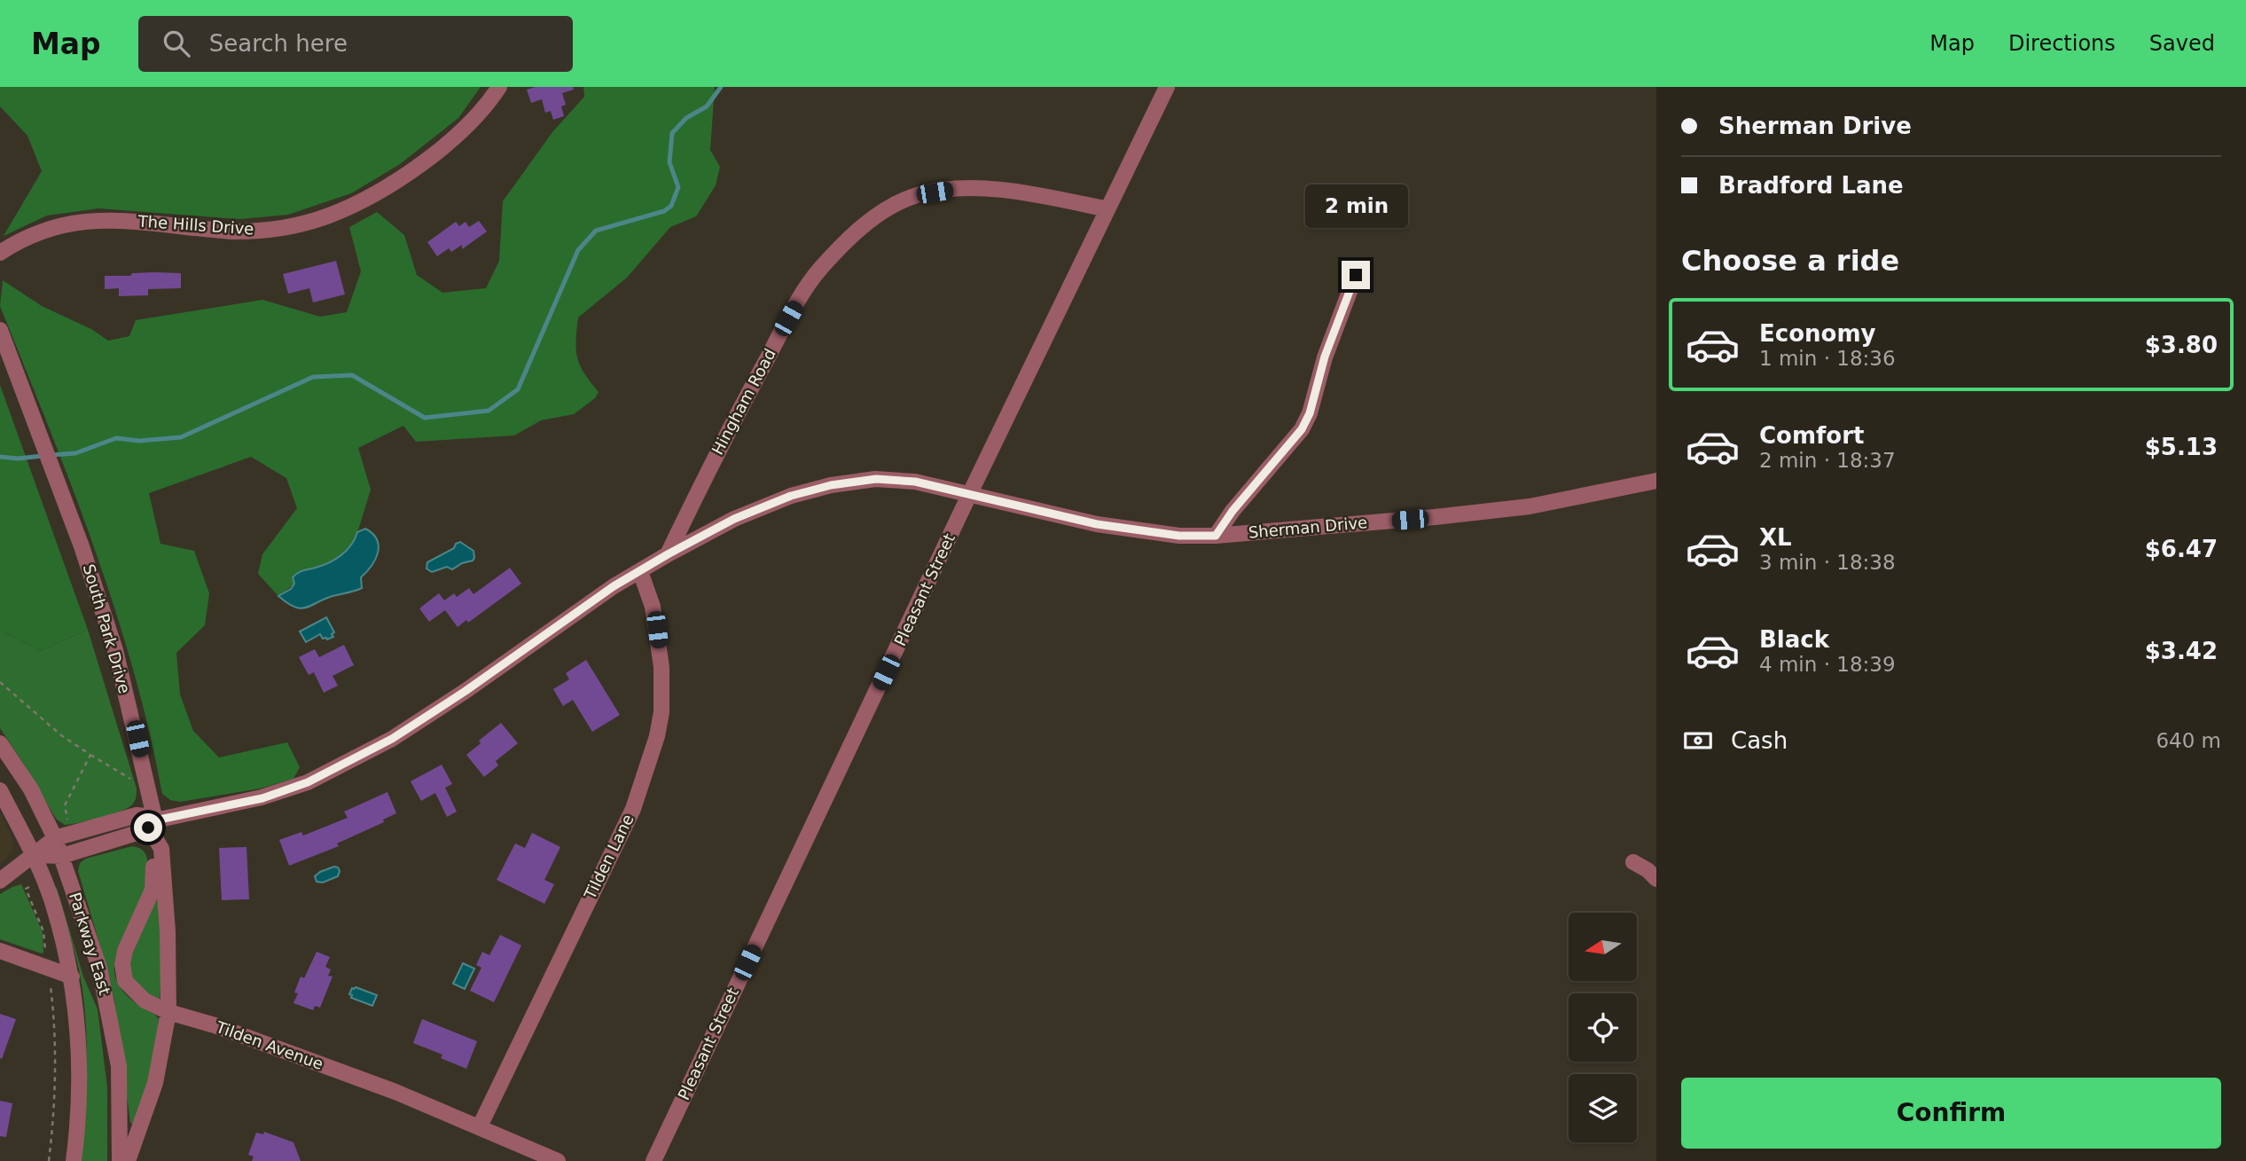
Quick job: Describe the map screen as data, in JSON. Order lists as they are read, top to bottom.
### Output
{
  "streets": {
    "street": [
      "The Hills Drive",
      "Hingham Road",
      "Sherman Drive",
      "Pleasant Street",
      "South Park Drive",
      "Tilden Lane",
      "Parkway East",
      "Tilden Avenue"
    ]
  },
  "crossings": [
    ["Hingham Road", "Sherman Drive"],
    ["Hingham Road", "Pleasant Street"],
    ["Sherman Drive", "Pleasant Street"],
    ["Sherman Drive", "South Park Drive"],
    ["Sherman Drive", "Tilden Lane"],
    ["Sherman Drive", "Parkway East"],
    ["South Park Drive", "Tilden Avenue"],
    ["Tilden Lane", "Tilden Avenue"]
  ],
  "north": "left",
  "page": {
    "header": "Map",
    "search": "Search here",
    "nav": ["Map", "Directions", "Saved"],
    "banner": ["Sherman Drive", "Bradford Lane"],
    "bubble": "2 min",
    "heading": "Choose a ride",
    "list": [
      {
        "name": "Economy",
        "note": "1 min · 18:36",
        "value": "$3.80"
      },
      {
        "name": "Comfort",
        "note": "2 min · 18:37",
        "value": "$5.13"
      },
      {
        "name": "XL",
        "note": "3 min · 18:38",
        "value": "$6.47"
      },
      {
        "name": "Black",
        "note": "4 min · 18:39",
        "value": "$3.42"
      }
    ],
    "pay": ["Cash", "640 m"],
    "buttons": "Confirm"
  }
}
